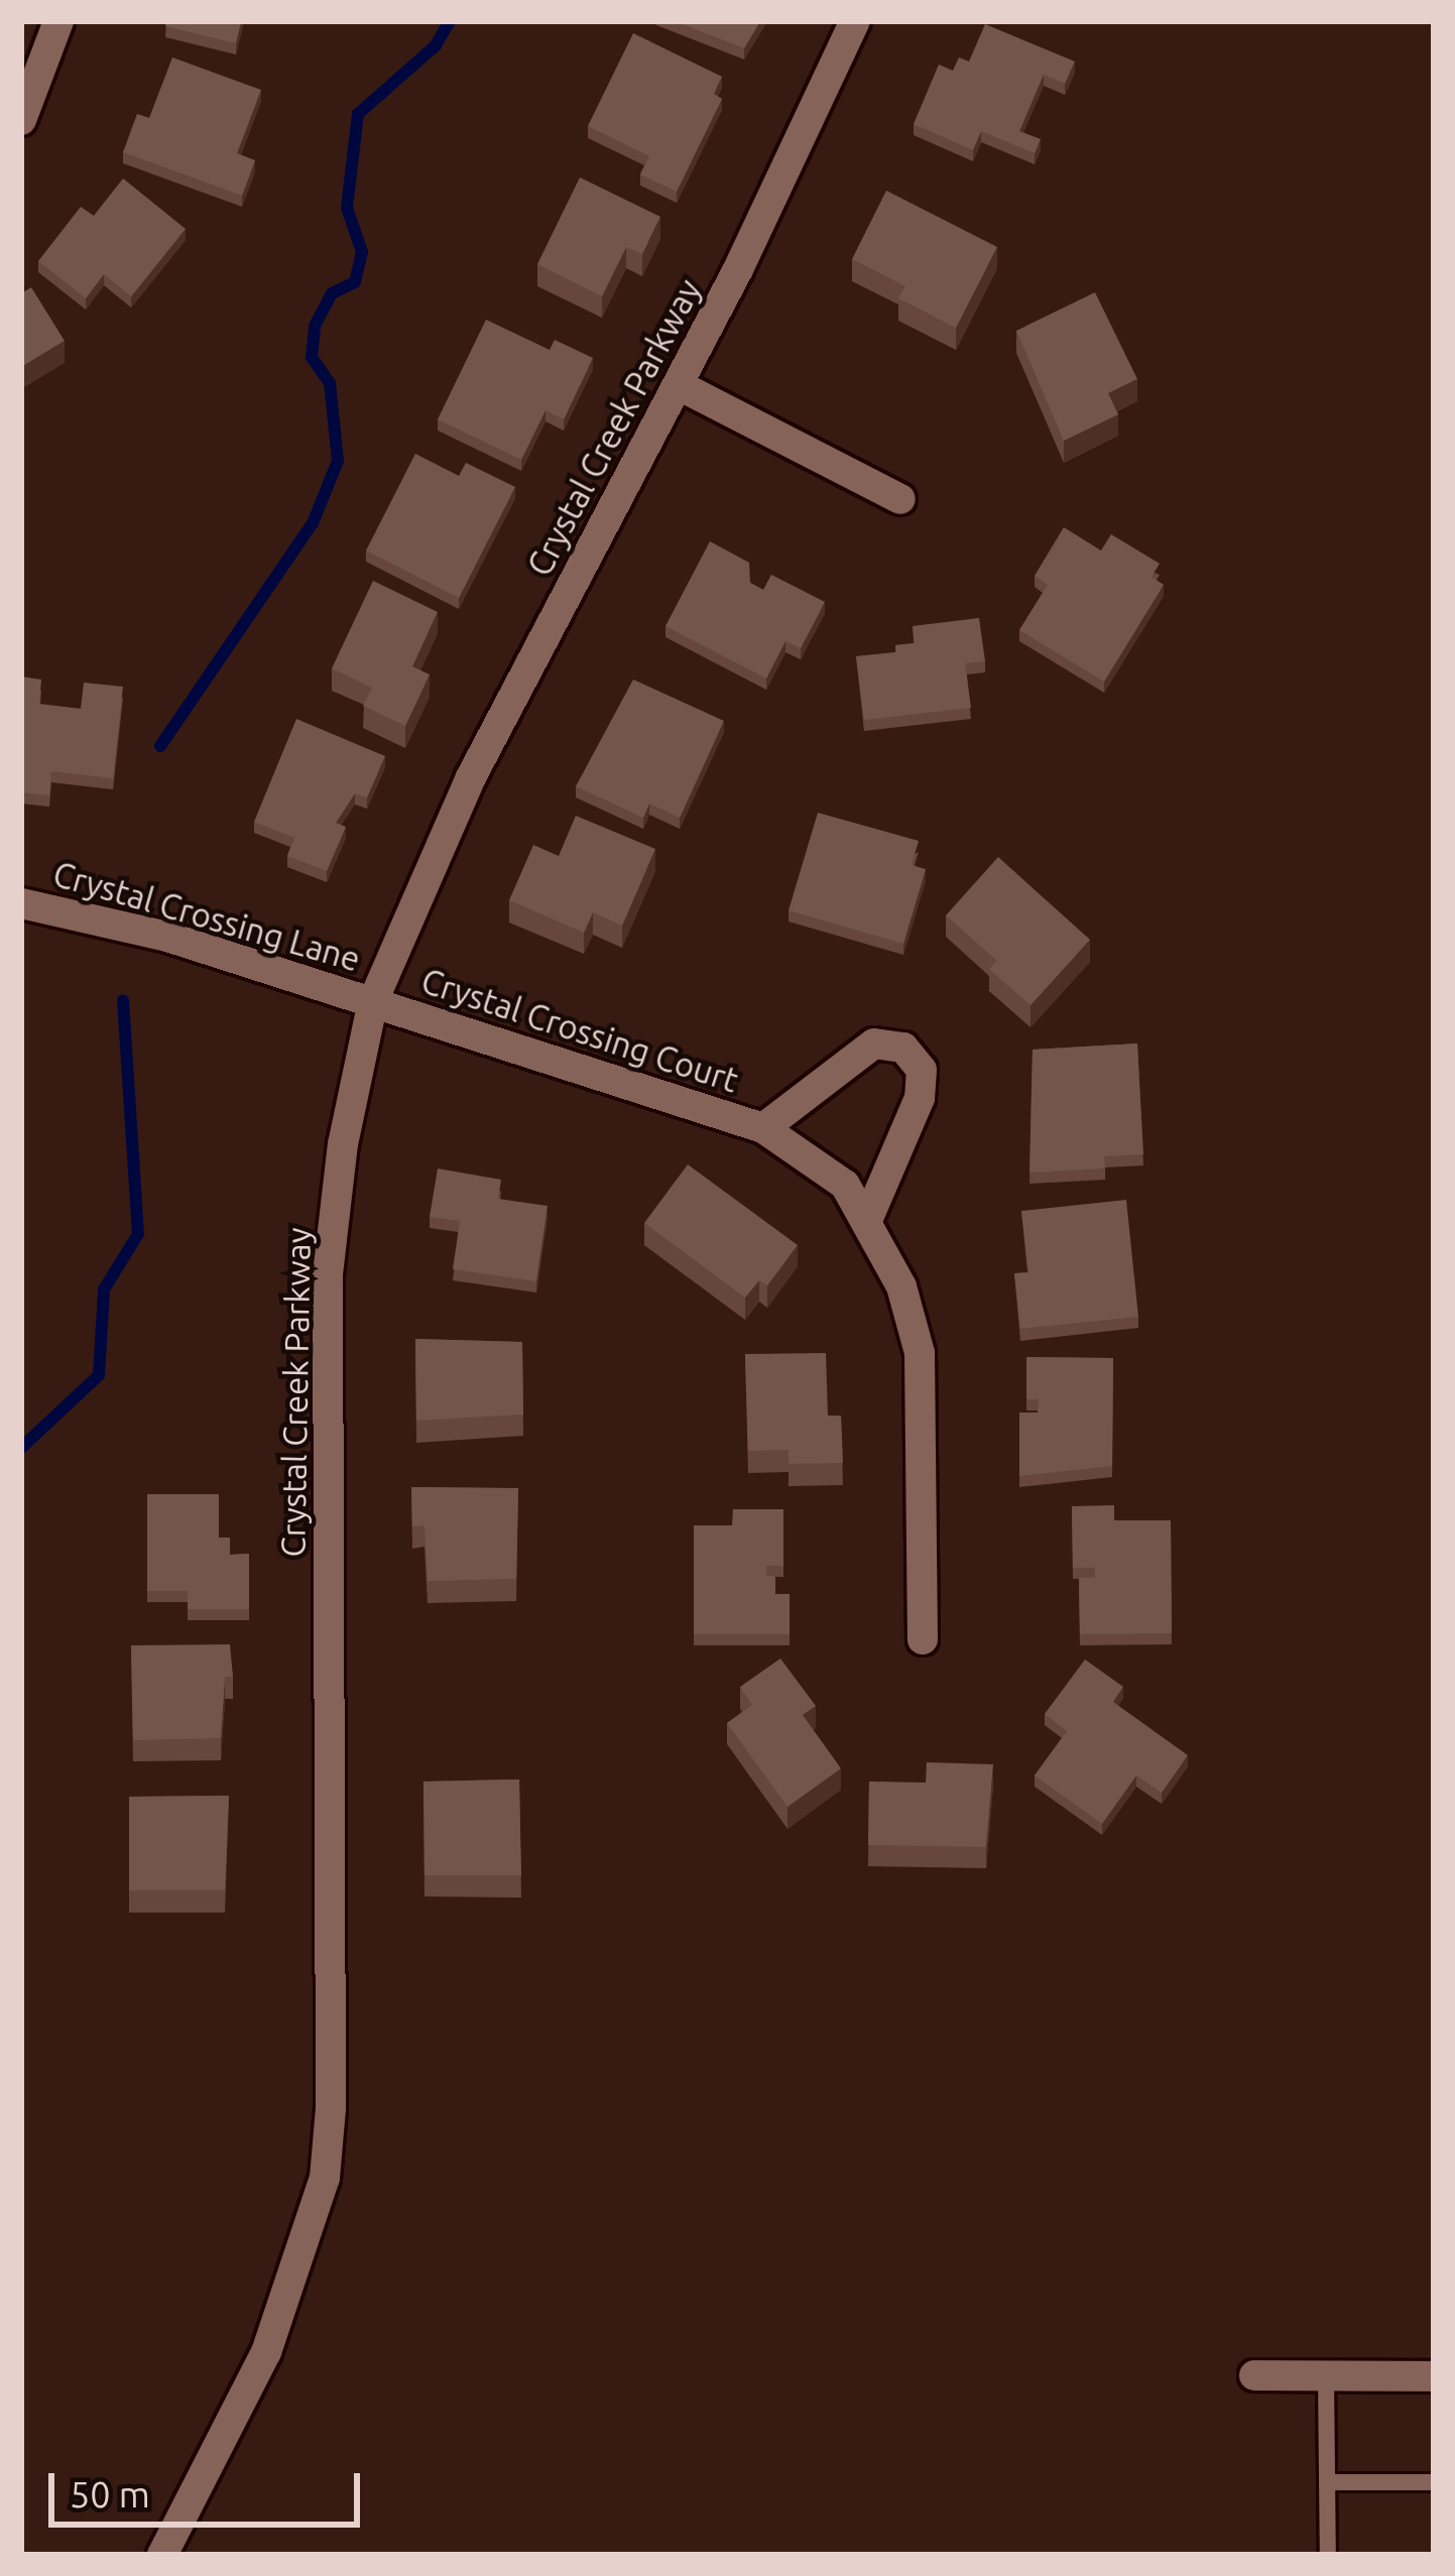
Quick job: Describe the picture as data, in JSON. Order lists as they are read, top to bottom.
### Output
{
  "streets": {
    "street": ["Crystal Creek Parkway", "Crystal Crossing Lane", "Crystal Crossing Court"]
  },
  "crossings": [
    ["Crystal Creek Parkway", "Crystal Crossing Lane"],
    ["Crystal Creek Parkway", "Crystal Crossing Court"],
    ["Crystal Crossing Lane", "Crystal Crossing Court"]
  ],
  "scale_bar": "50 m"
}
